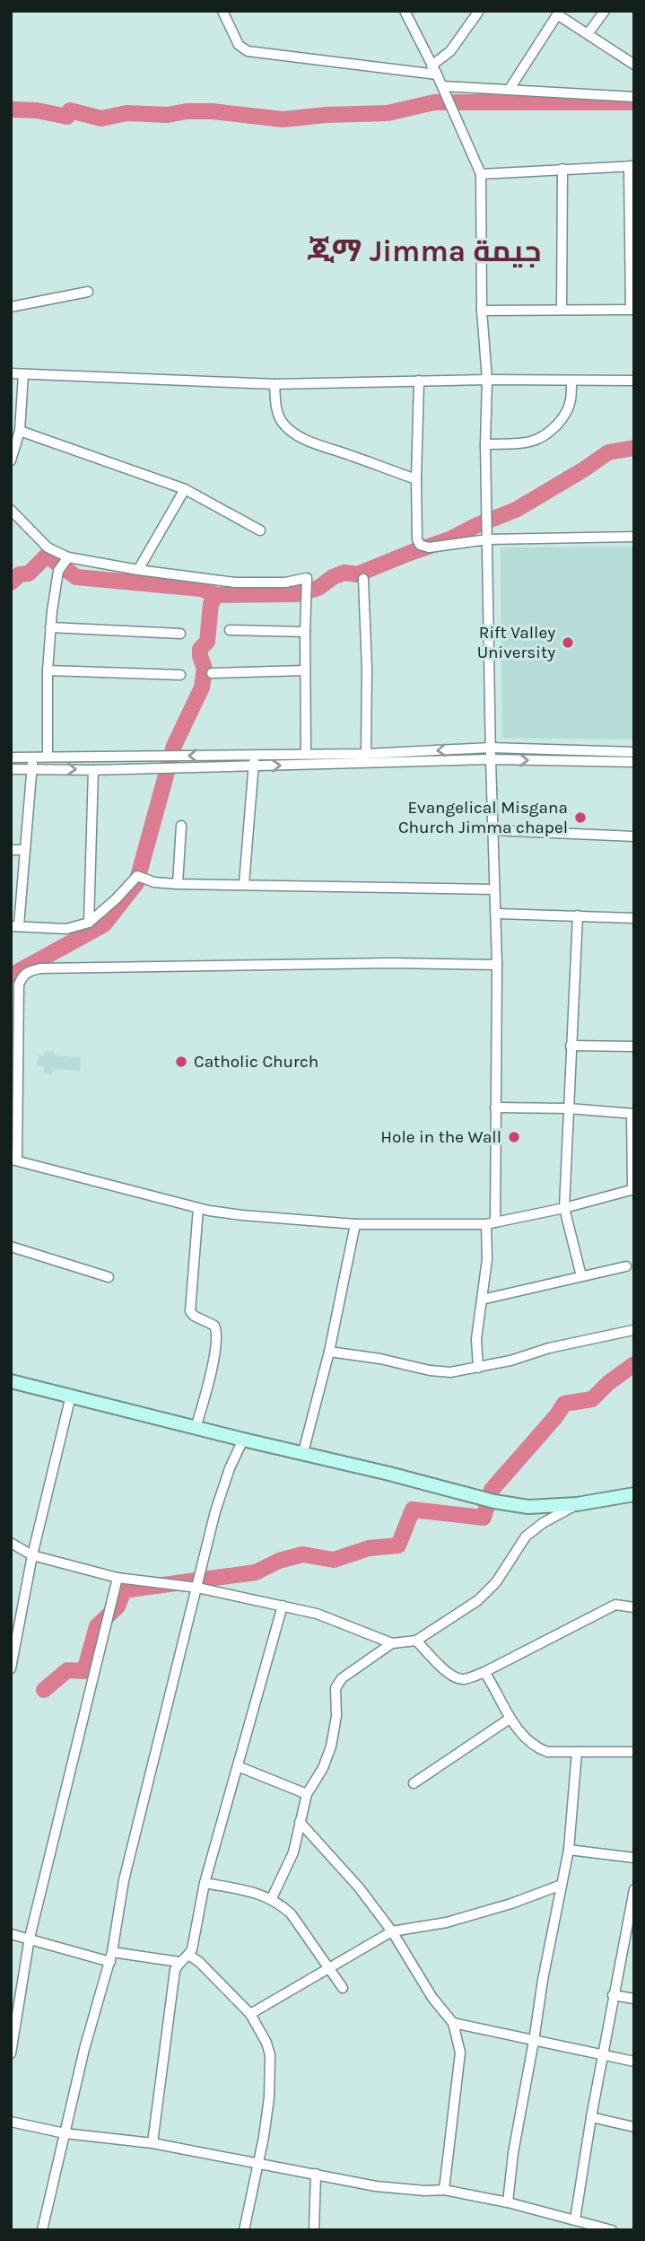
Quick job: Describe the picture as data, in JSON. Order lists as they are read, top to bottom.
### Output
{
  "districts": ["ጂማ Jimma جيمة"],
  "places": [
    "Rift Valley University",
    "Evangelical Misgana Church Jimma chapel",
    "Catholic Church",
    "Hole in the Wall"
  ]
}
